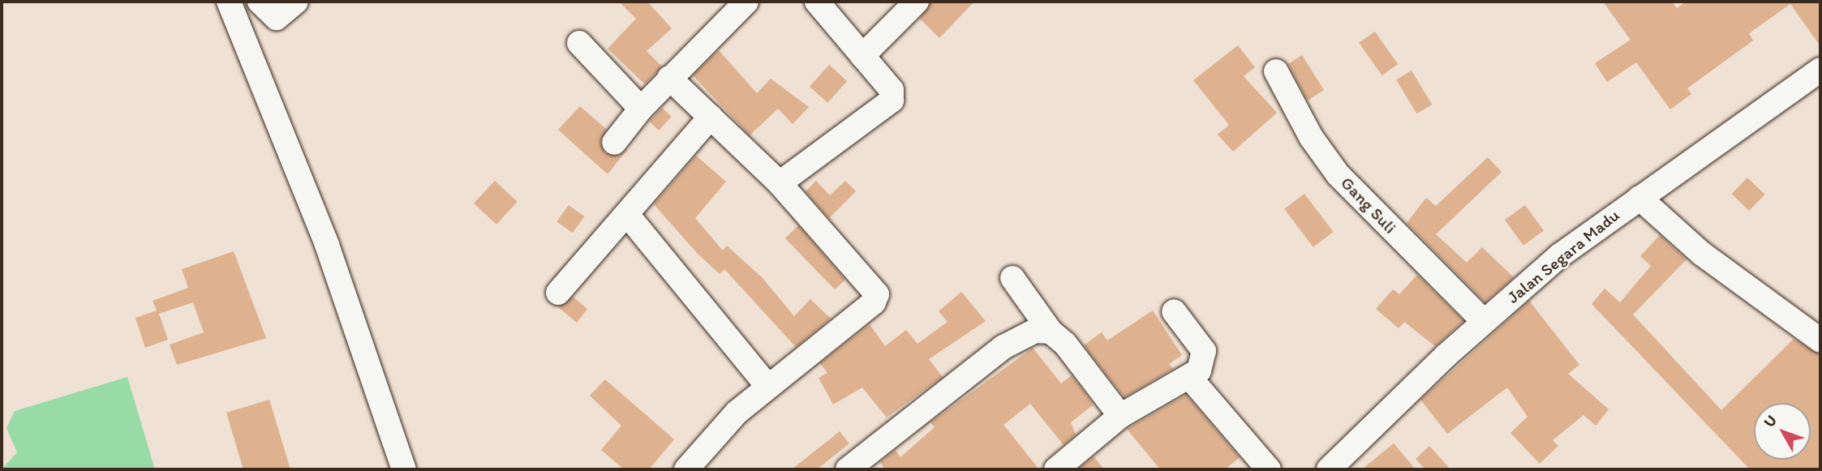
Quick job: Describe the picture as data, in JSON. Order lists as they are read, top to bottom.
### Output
{
  "streets": {
    "street": ["Gang Suli", "Jalan Segara Madu"]
  },
  "crossings": [
    ["Gang Suli", "Jalan Segara Madu"]
  ],
  "north": "top left"
}
